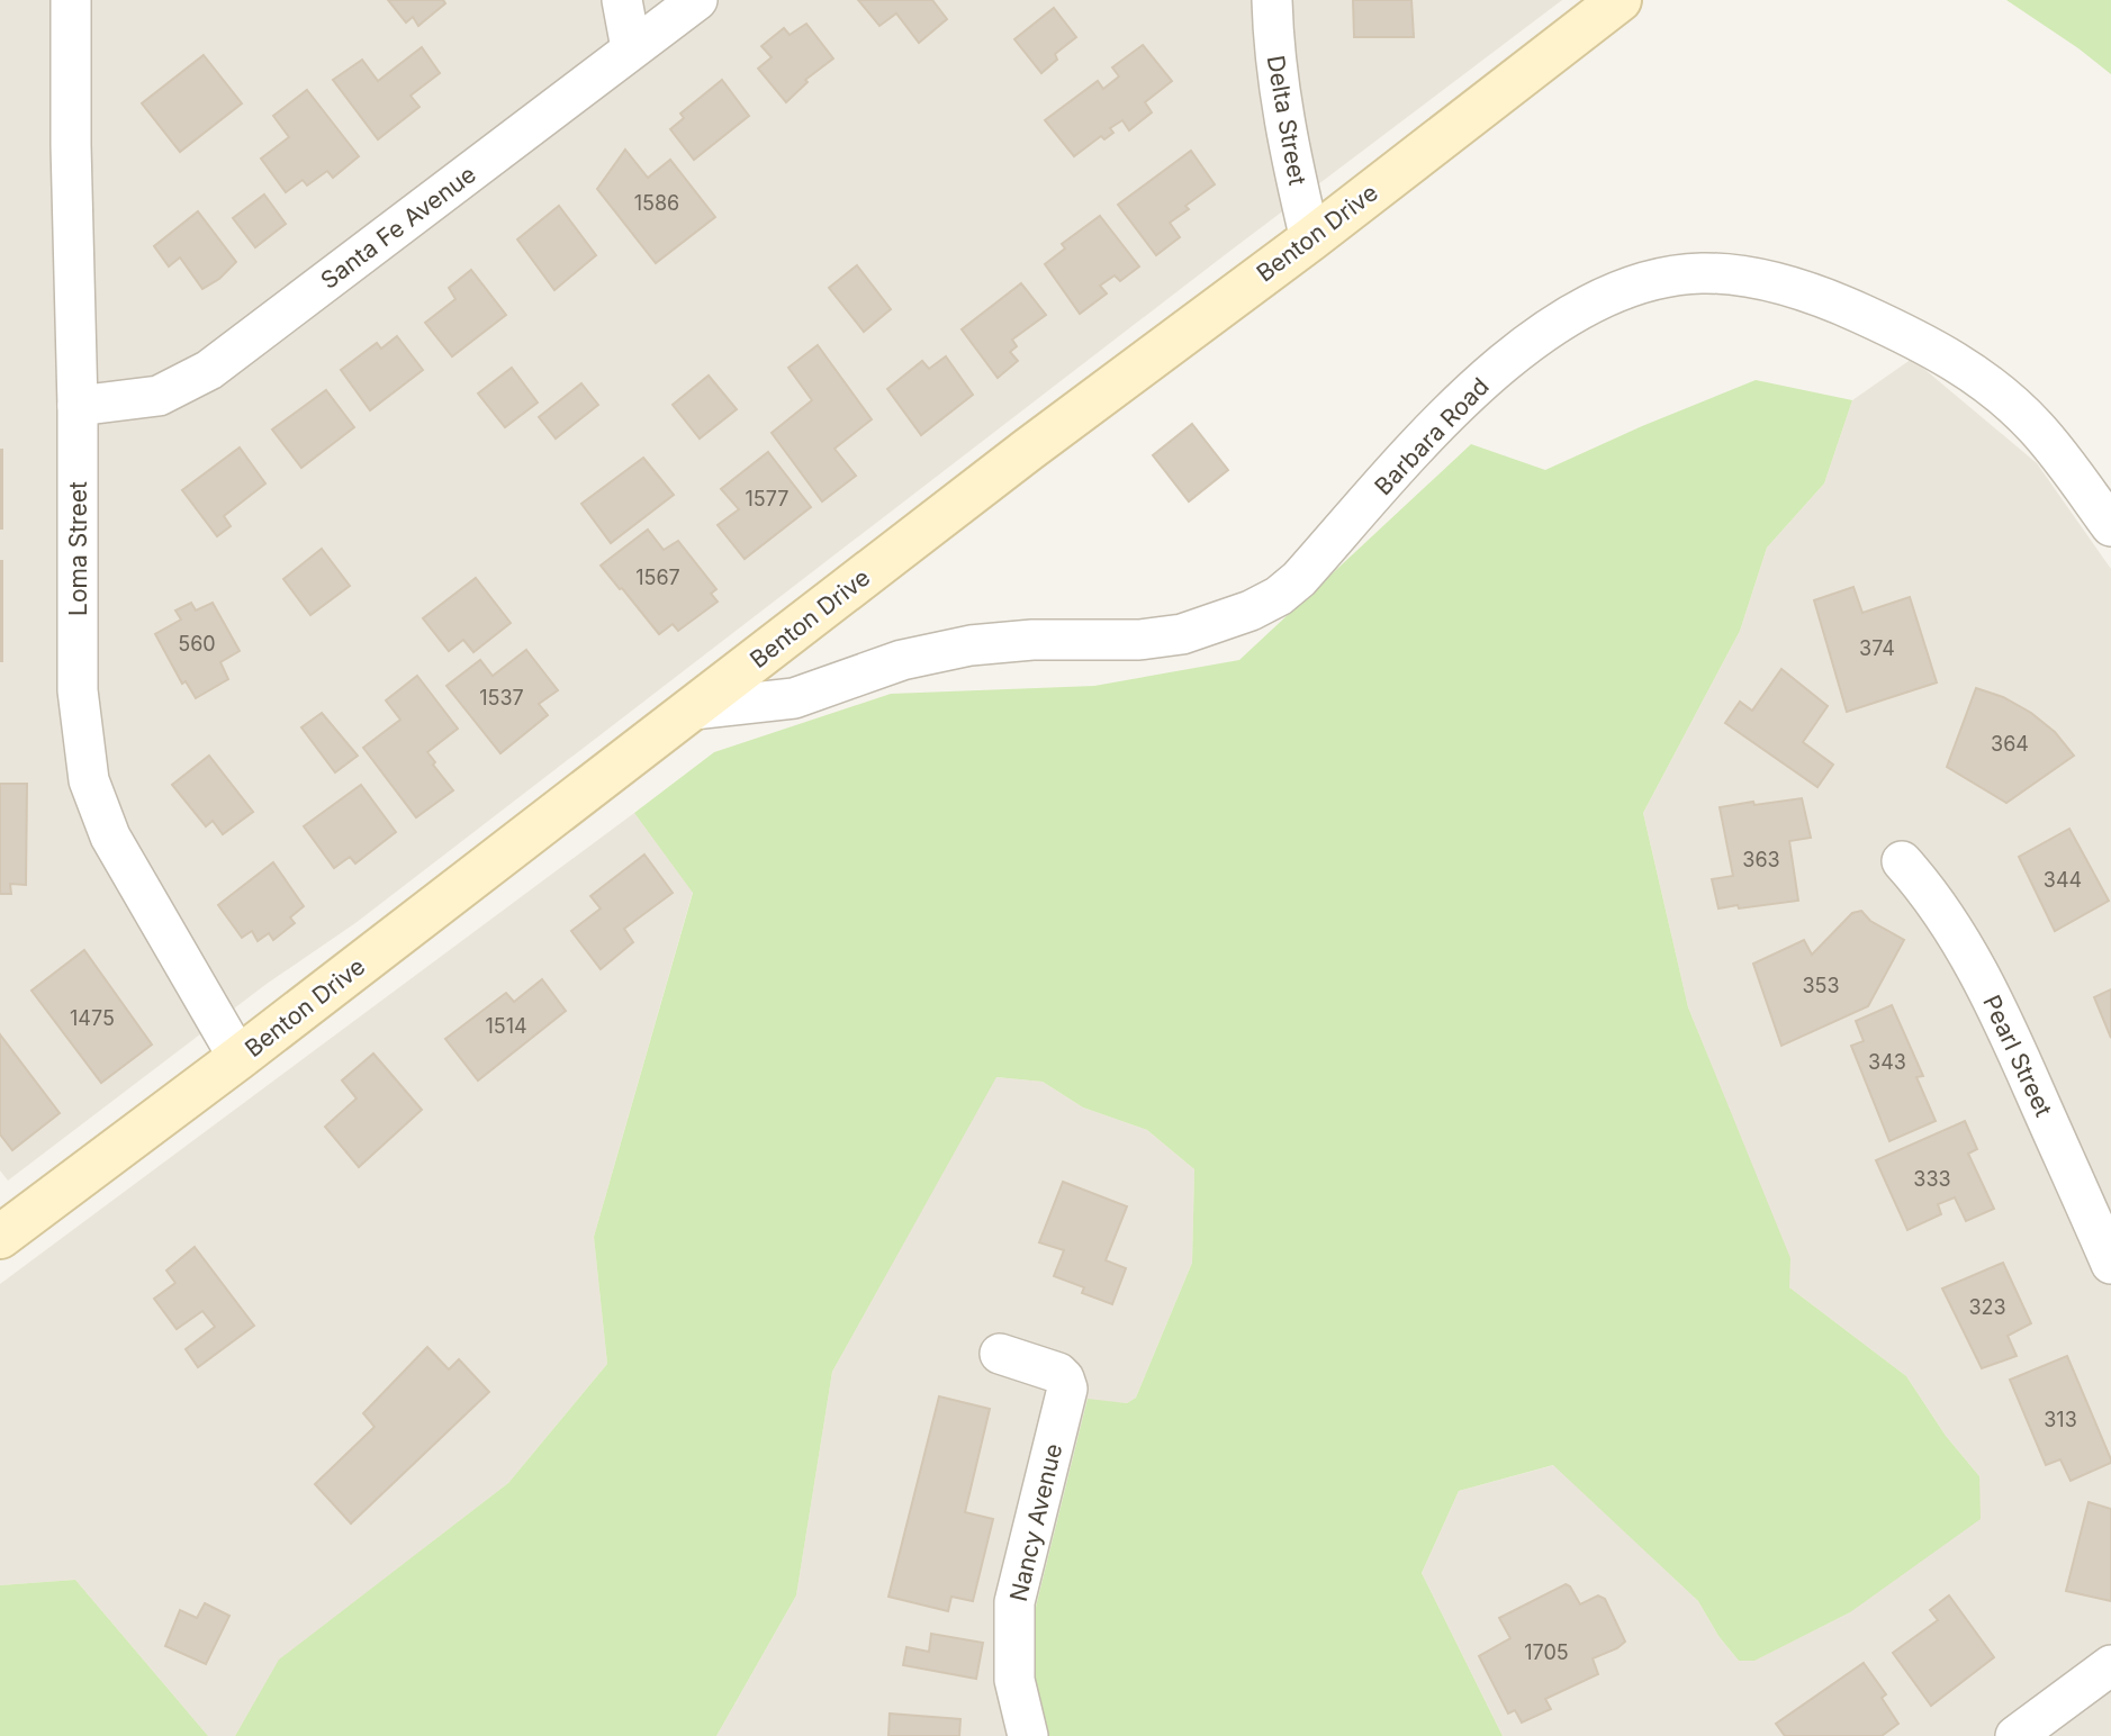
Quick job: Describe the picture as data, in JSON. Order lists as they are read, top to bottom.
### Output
{
  "streets": {
    "street": [
      "Delta Street",
      "Santa Fe Avenue",
      "Benton Drive",
      "Barbara Road",
      "Loma Street",
      "Pearl Street",
      "Nancy Avenue"
    ]
  },
  "crossings": [
    ["Delta Street", "Benton Drive"],
    ["Santa Fe Avenue", "Loma Street"],
    ["Benton Drive", "Barbara Road"],
    ["Benton Drive", "Loma Street"]
  ],
  "house_numbers": [
    "1586",
    "1577",
    "1567",
    "560",
    "374",
    "1537",
    "364",
    "363",
    "344",
    "353",
    "1475",
    "1514",
    "343",
    "333",
    "323",
    "313",
    "1705"
  ]
}
